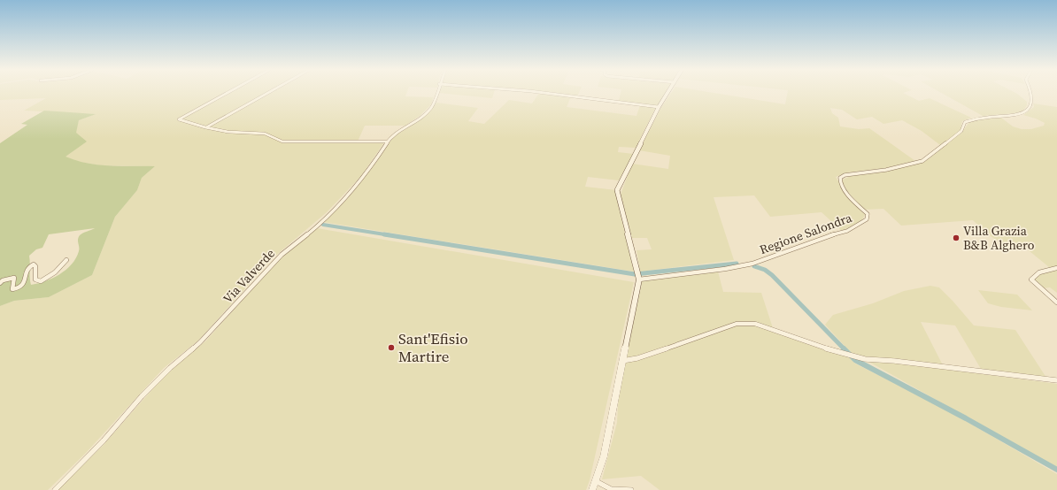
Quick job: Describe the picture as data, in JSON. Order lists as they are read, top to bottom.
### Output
{
  "streets": {
    "street": ["Regione Salondra", "Via Valverde"]
  },
  "places": ["Villa Grazia B&B Alghero", "Sant'Efisio Martire"]
}
